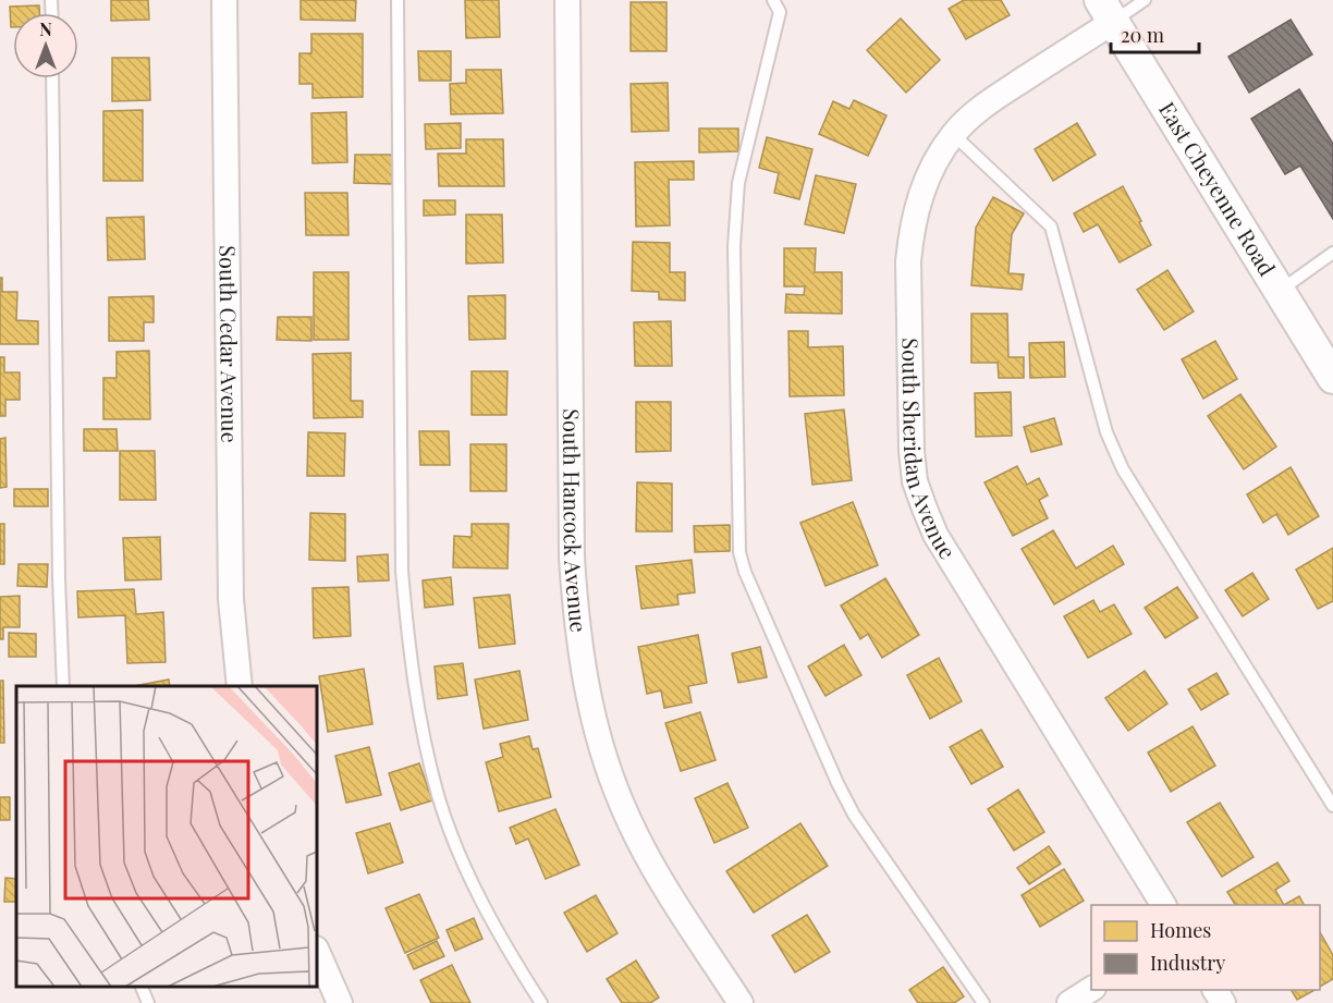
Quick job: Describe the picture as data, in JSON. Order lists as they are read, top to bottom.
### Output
{
  "streets": {
    "street": [
      "East Cheyenne Road",
      "South Cedar Avenue",
      "South Sheridan Avenue",
      "South Hancock Avenue"
    ]
  },
  "crossings": [
    ["East Cheyenne Road", "South Sheridan Avenue"]
  ],
  "legend": ["Homes", "Industry"],
  "scale_bar": "20 m",
  "north": "top"
}
